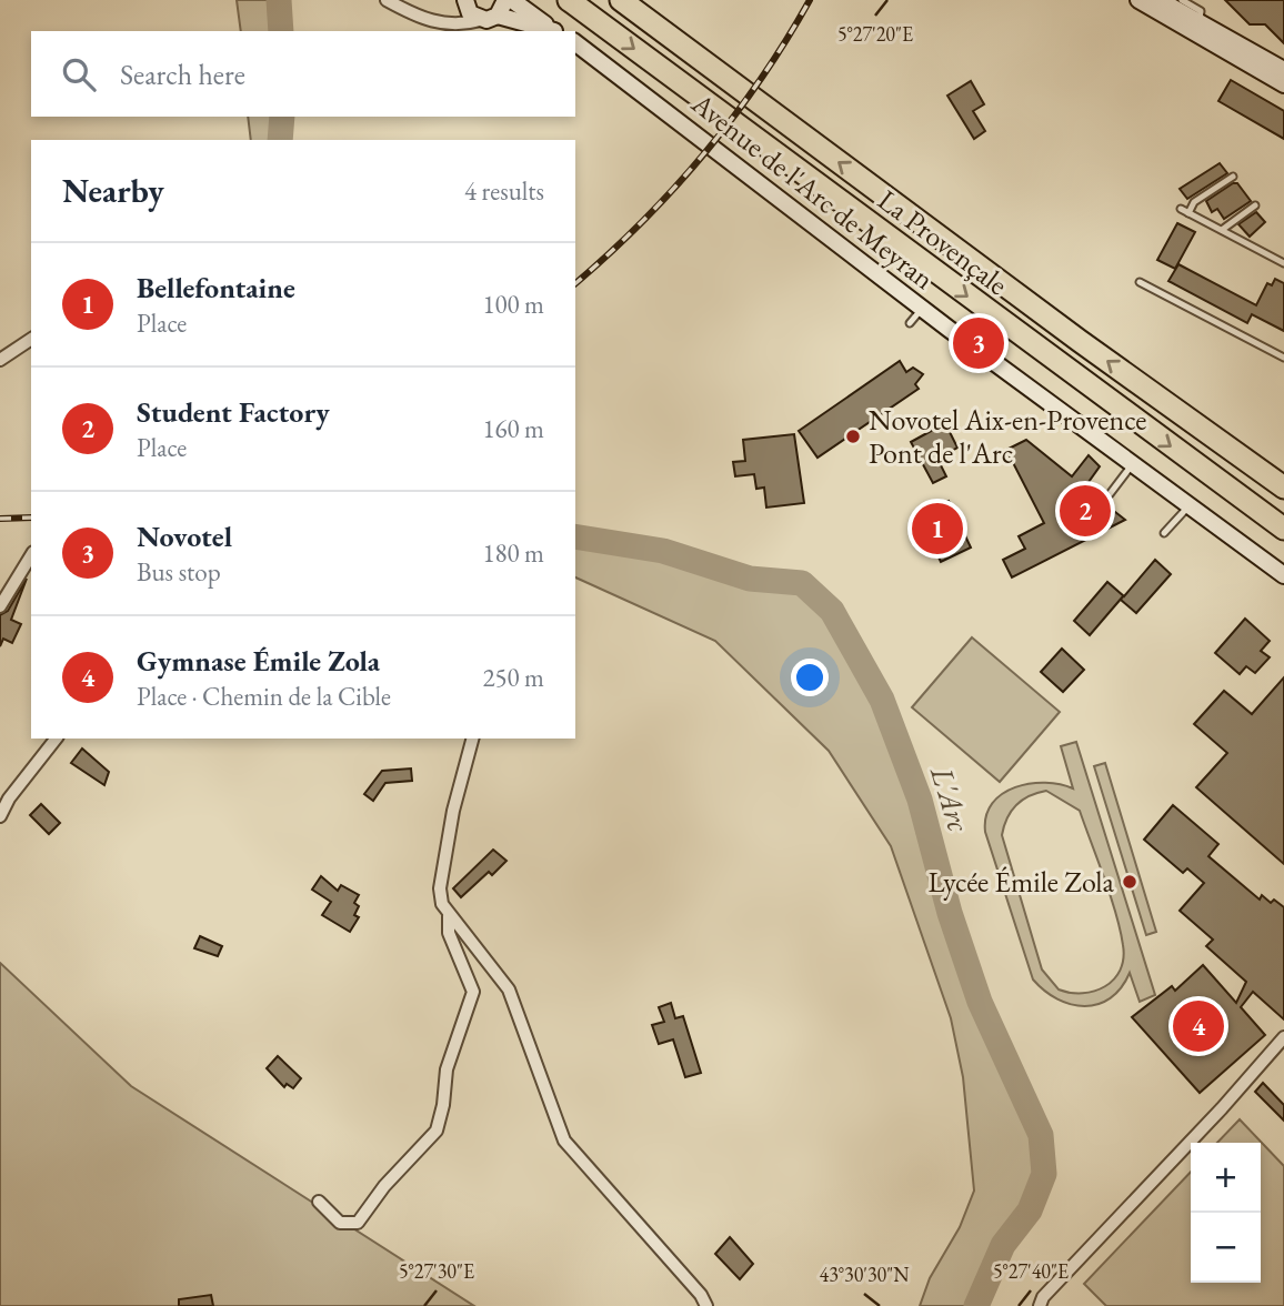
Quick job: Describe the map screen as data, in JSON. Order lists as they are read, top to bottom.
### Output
{
  "streets": {
    "highway": ["La Provençale"],
    "main road": ["Avenue de l'Arc de Meyran"]
  },
  "water": ["L'Arc"],
  "places": ["Novotel Aix-en-Provence Pont de l'Arc", "Lycée Émile Zola"],
  "page": {
    "search": "Search here",
    "heading": ["Nearby", "4 results"],
    "list": [
      {
        "mark": "1",
        "name": "Bellefontaine",
        "note": "Place",
        "value": "100 m"
      },
      {
        "mark": "2",
        "name": "Student Factory",
        "note": "Place",
        "value": "160 m"
      },
      {
        "mark": "3",
        "name": "Novotel",
        "note": "Bus stop",
        "value": "180 m"
      },
      {
        "mark": "4",
        "name": "Gymnase Émile Zola",
        "note": "Place · Chemin de la Cible",
        "value": "250 m"
      }
    ],
    "pins": [
      "3",
      "2",
      "1",
      "4"
    ],
    "map_buttons": ["+", "−"]
  },
  "coordinates": [
    "5°27'20\"E",
    "5°27'30\"E",
    "5°27'40\"E",
    "43°30'30\"N"
  ]
}
